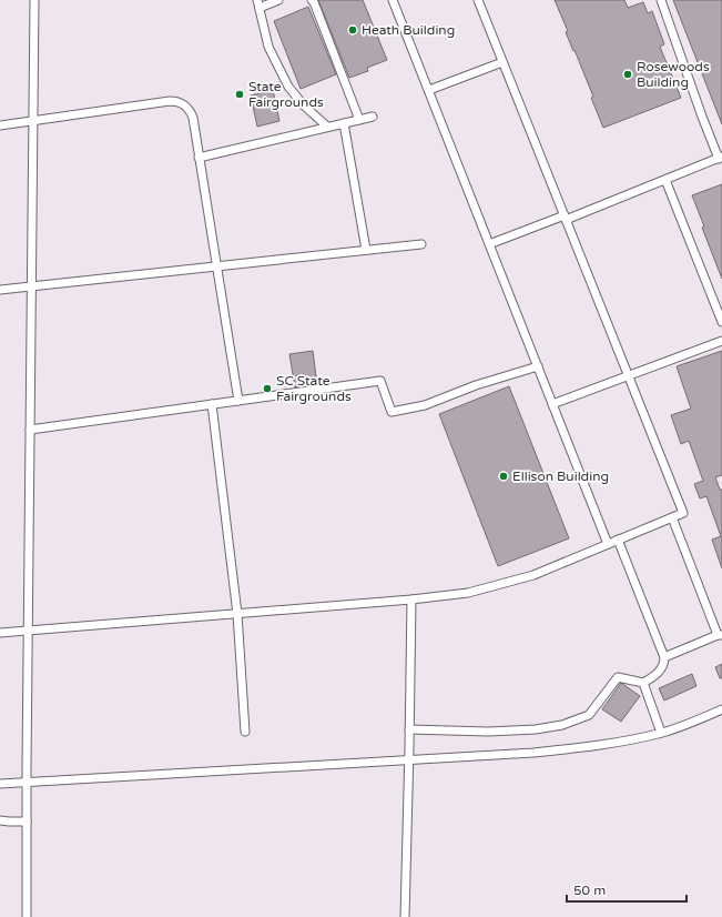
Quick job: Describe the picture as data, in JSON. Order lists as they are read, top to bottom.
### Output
{
  "places": [
    "Heath Building",
    "Rosewoods Building",
    "State Fairgrounds",
    "SC State Fairgrounds",
    "Ellison Building"
  ],
  "scale_bar": "50 m"
}
